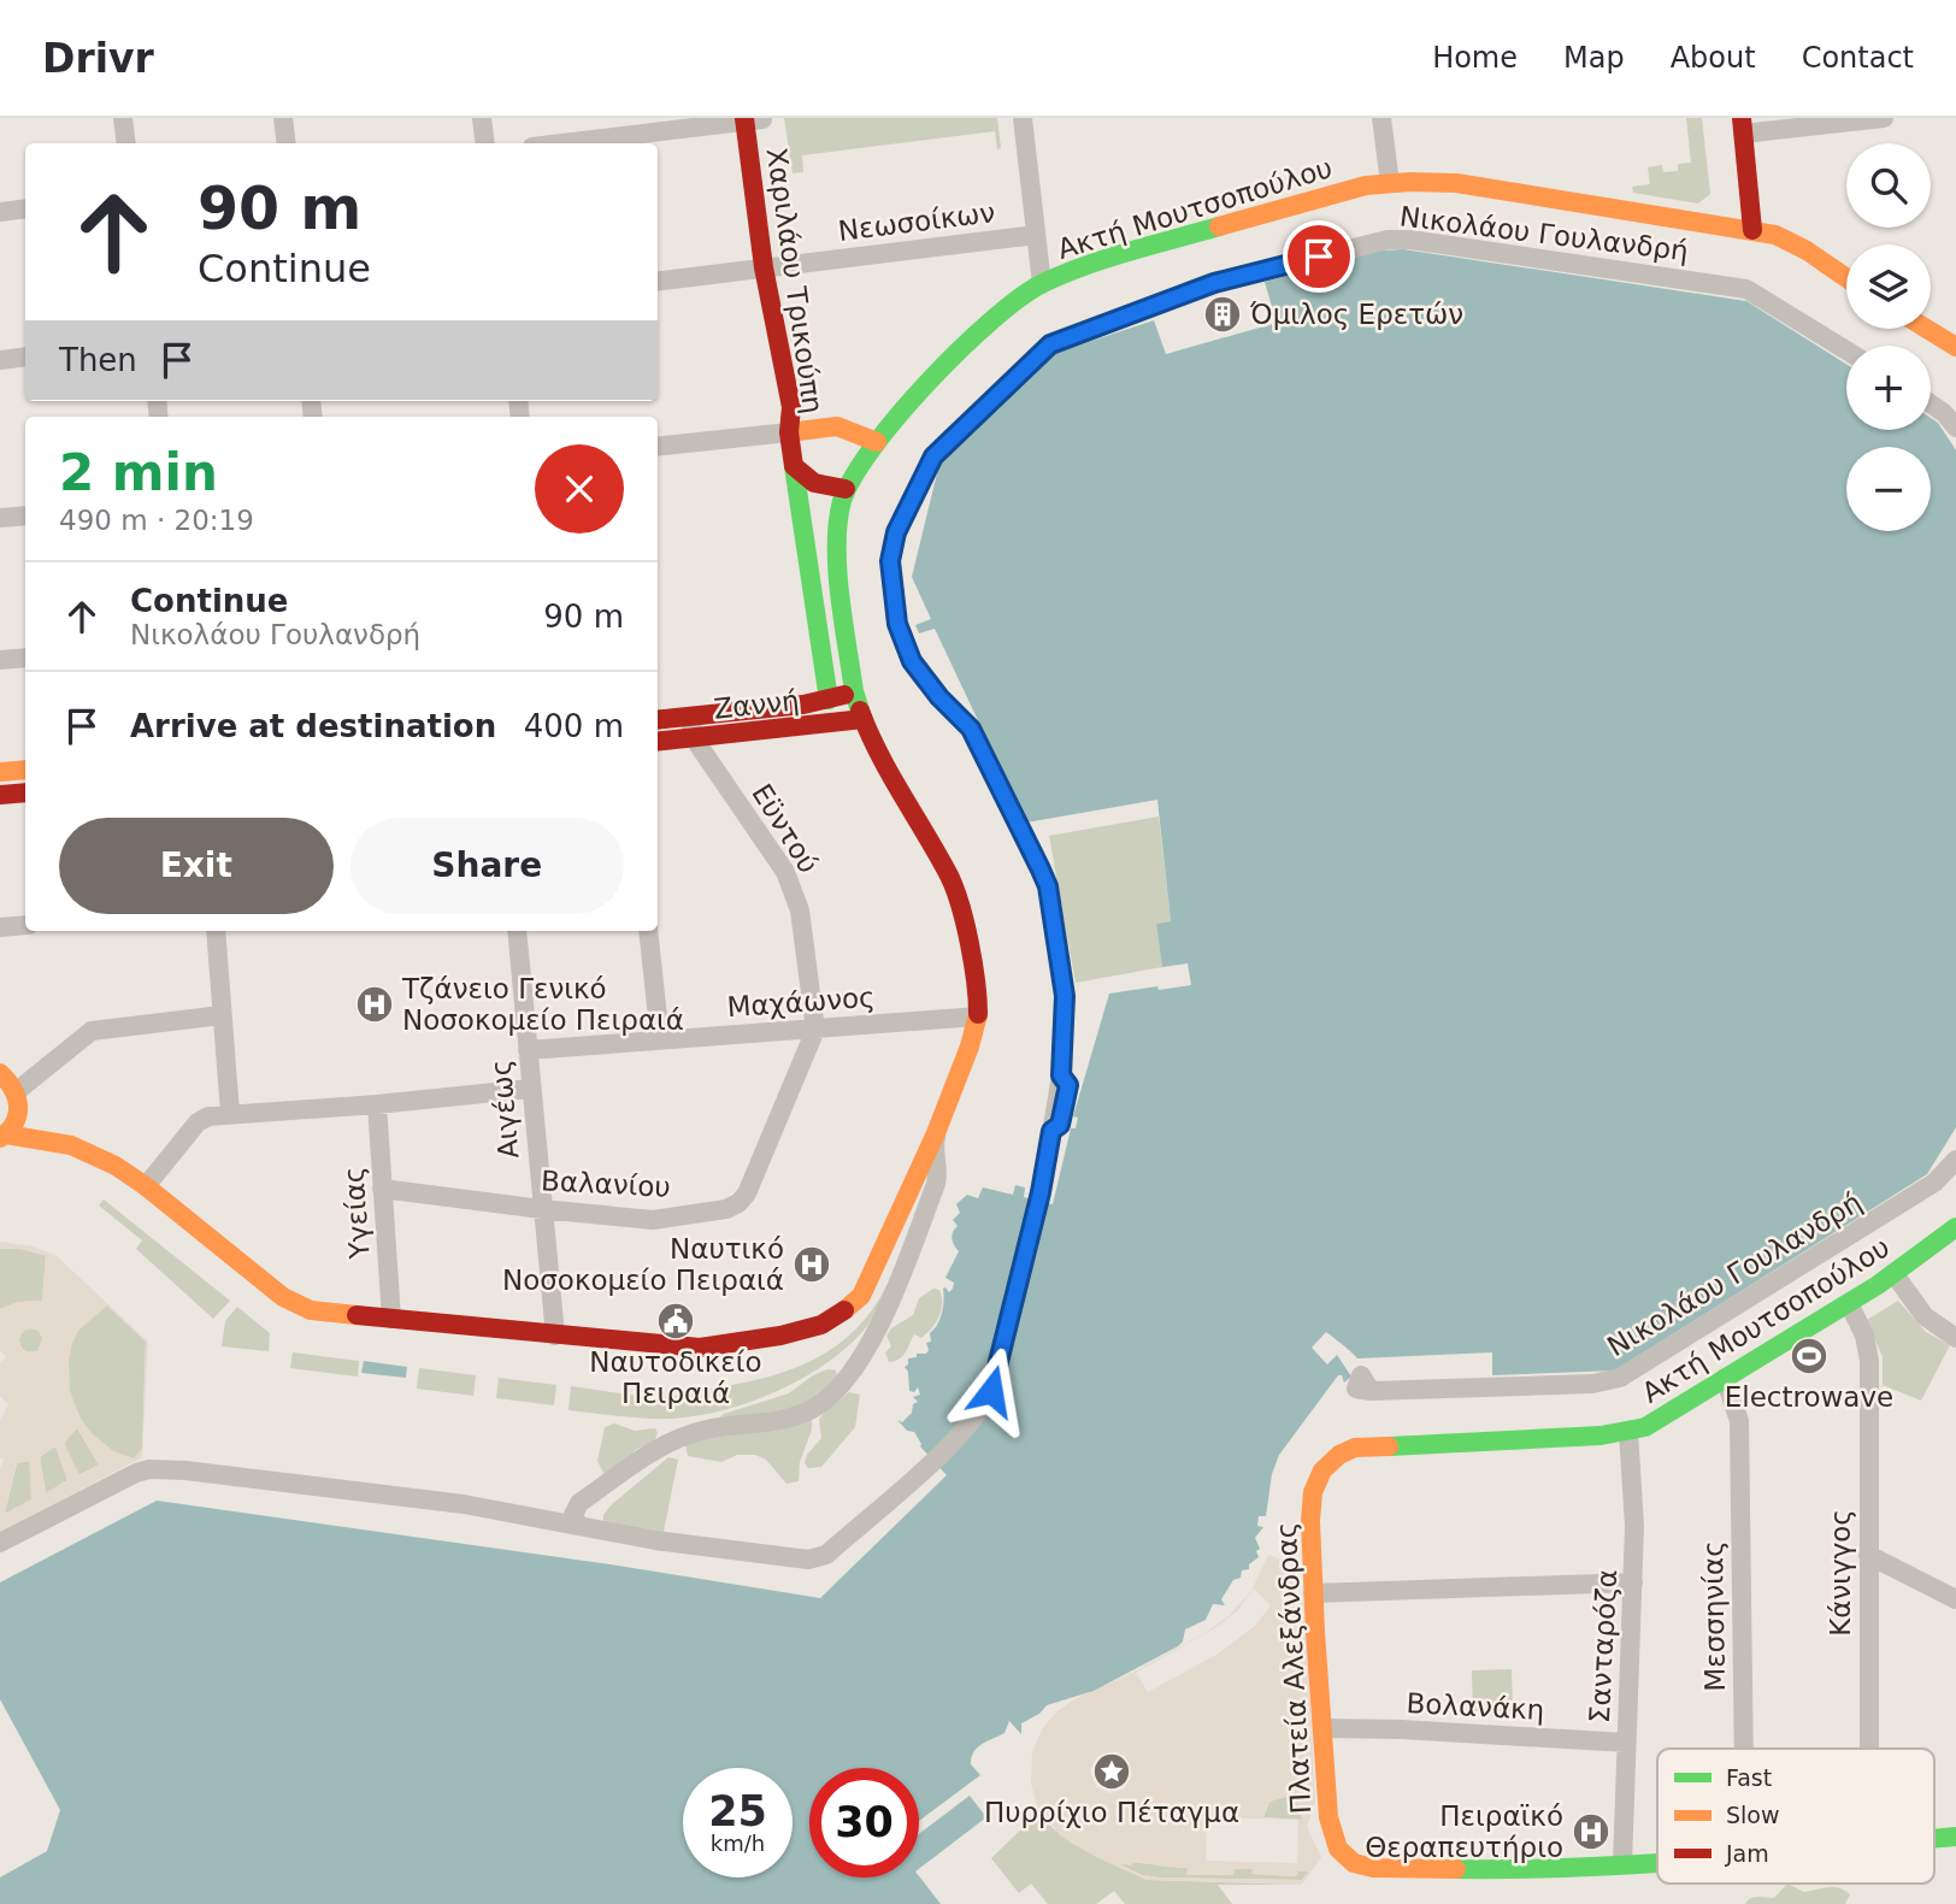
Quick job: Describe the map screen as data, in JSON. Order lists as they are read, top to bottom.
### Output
{
  "streets": {
    "main road": [
      "Ακτή Μουτσοπούλου",
      "Χαριλάου Τρικούπη",
      "Ζαννή",
      "Πλατεία Αλεξάνδρας"
    ],
    "street": [
      "Νεωσοίκων",
      "Νικολάου Γουλανδρή",
      "Εϋντού",
      "Μαχάωνος",
      "Αιγέως",
      "Βαλανίου",
      "Υγείας",
      "Κάνιγγος",
      "Μεσσηνίας",
      "Σανταρόζα",
      "Βολανάκη"
    ]
  },
  "crossings": [
    ["Ακτή Μουτσοπούλου", "Ζαννή"],
    ["Ακτή Μουτσοπούλου", "Μαχάωνος"],
    ["Ακτή Μουτσοπούλου", "Αιγέως"],
    ["Ακτή Μουτσοπούλου", "Υγείας"],
    ["Ακτή Μουτσοπούλου", "Κάνιγγος"],
    ["Ακτή Μουτσοπούλου", "Μεσσηνίας"],
    ["Ακτή Μουτσοπούλου", "Σανταρόζα"],
    ["Ακτή Μουτσοπούλου", "Πλατεία Αλεξάνδρας"],
    ["Νεωσοίκων", "Χαριλάου Τρικούπη"],
    ["Ζαννή", "Εϋντού"],
    ["Εϋντού", "Μαχάωνος"],
    ["Εϋντού", "Βαλανίου"],
    ["Μαχάωνος", "Αιγέως"],
    ["Μαχάωνος", "Βαλανίου"],
    ["Αιγέως", "Βαλανίου"],
    ["Βαλανίου", "Υγείας"],
    ["Σανταρόζα", "Πλατεία Αλεξάνδρας"],
    ["Σανταρόζα", "Βολανάκη"],
    ["Πλατεία Αλεξάνδρας", "Βολανάκη"]
  ],
  "places": {
    "building": ["Όμιλος Ερετών"],
    "hospital": ["Τζάνειο Γενικό Νοσοκομείο Πειραιά", "Ναυτικό Νοσοκομείο Πειραιά", "Πειραϊκό Θεραπευτήριο"],
    "public building": ["Ναυτοδικείο Πειραιά"],
    "sports": ["Electrowave"],
    "place": ["Πυρρίχιο Πέταγμα"]
  },
  "legend": ["Fast", "Slow", "Jam"],
  "page": {
    "header": "Drivr",
    "nav": [
      "Home",
      "Map",
      "About",
      "Contact"
    ],
    "map_buttons": ["+", "−"],
    "turn": ["90 m", "Continue"],
    "then": "Then",
    "heading": ["2 min", "490 m · 20:19"],
    "list": [
      {
        "name": "Continue",
        "note": "Νικολάου Γουλανδρή",
        "value": "90 m"
      },
      {
        "name": "Arrive at destination",
        "value": "400 m"
      }
    ],
    "buttons": ["Exit", "Share"],
    "speed": "25 km/h",
    "limit": "30"
  }
}
